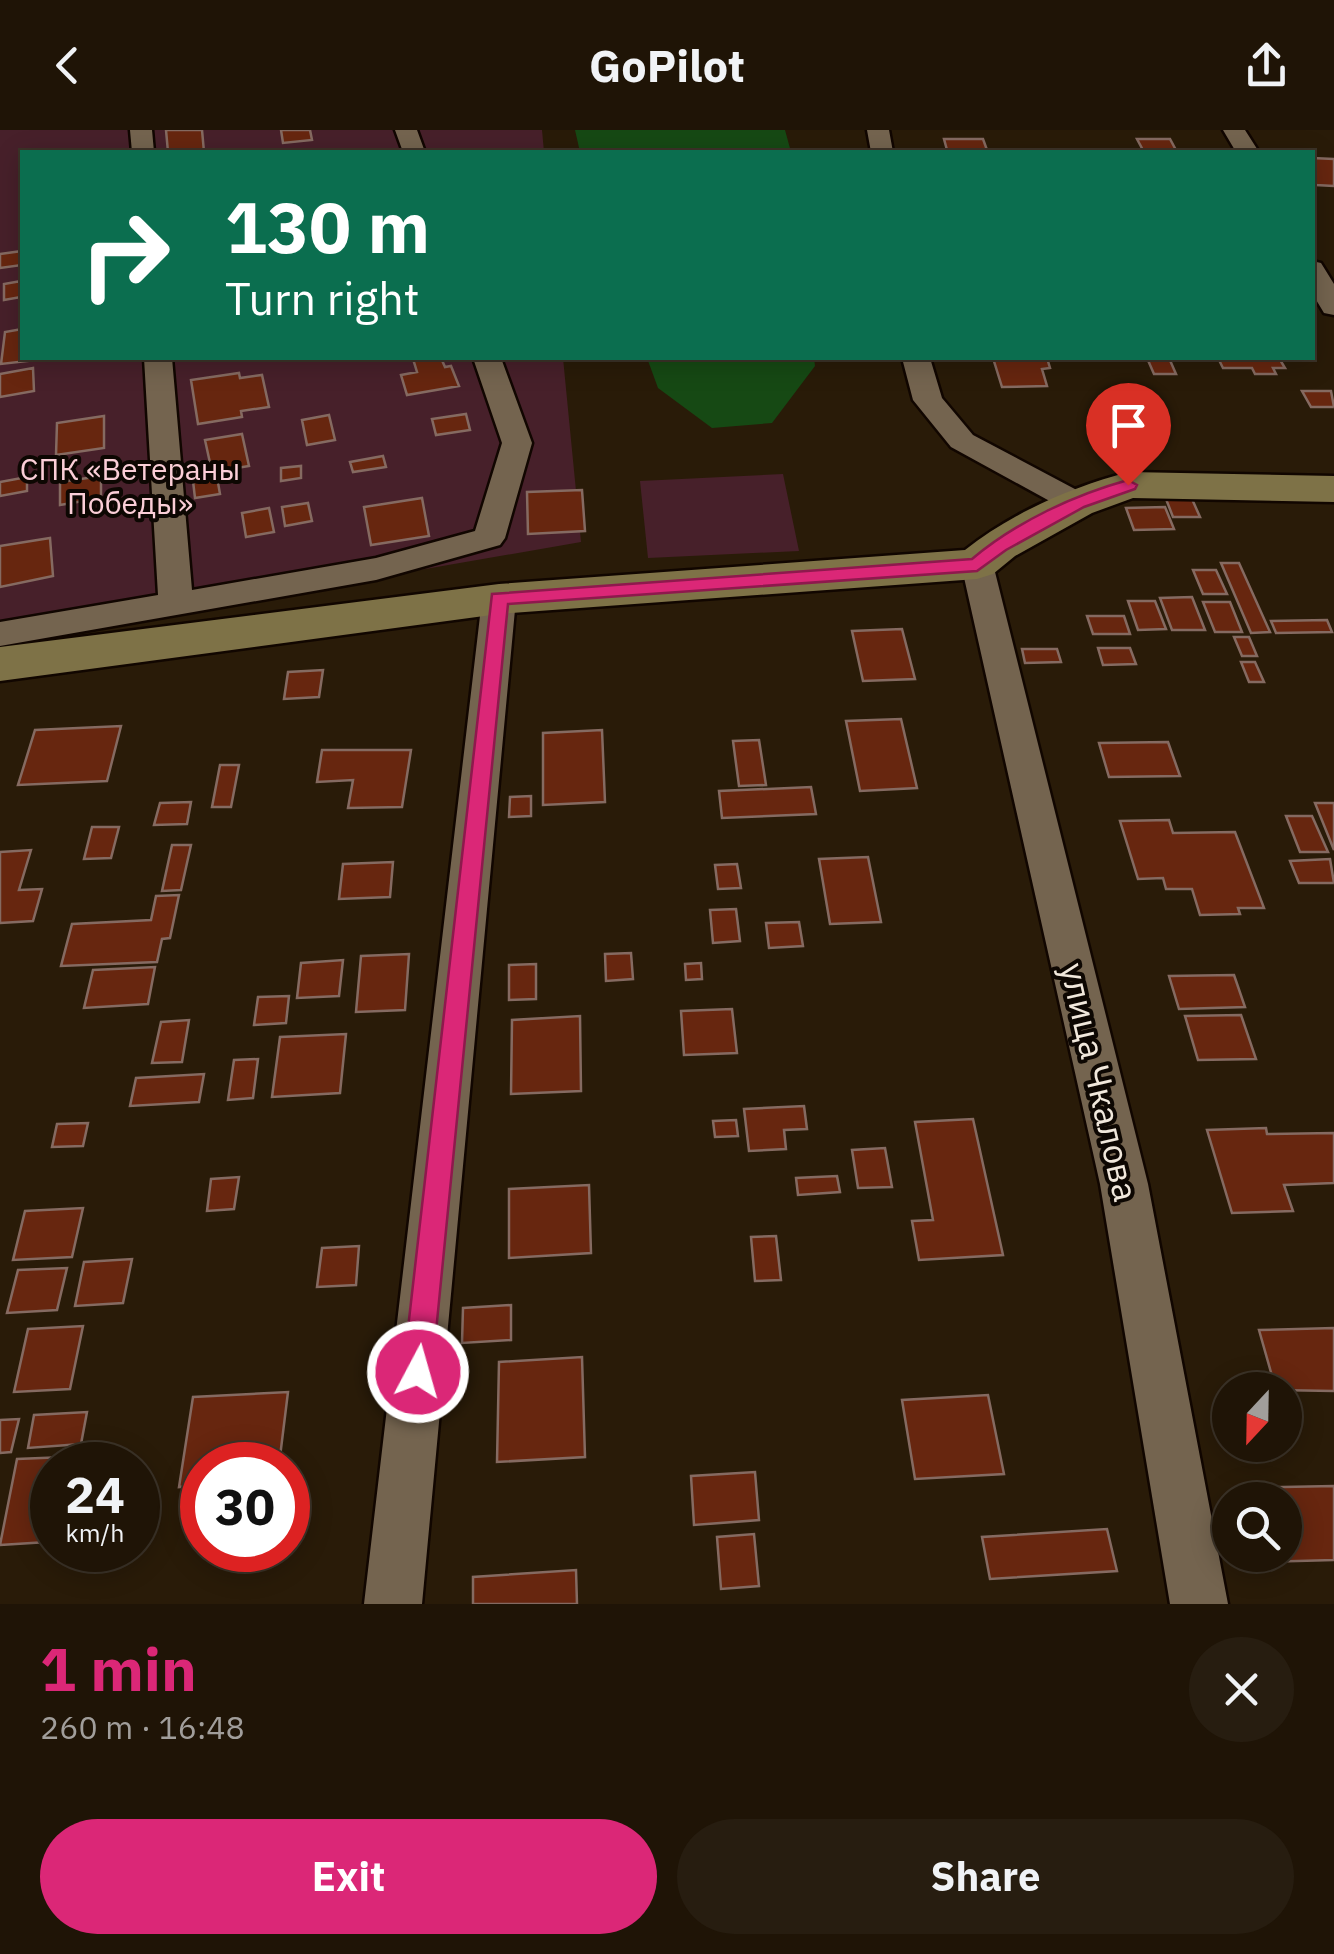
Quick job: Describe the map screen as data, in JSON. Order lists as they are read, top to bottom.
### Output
{
  "streets": {
    "street": ["улица Чкалова"]
  },
  "parks": ["СПК «Ветераны Победы»"],
  "north": "bottom",
  "page": {
    "header": "GoPilot",
    "turn": ["130 m", "Turn right"],
    "speed": "24 km/h",
    "limit": "30",
    "heading": ["1 min", "260 m · 16:48"],
    "buttons": ["Exit", "Share"]
  }
}
